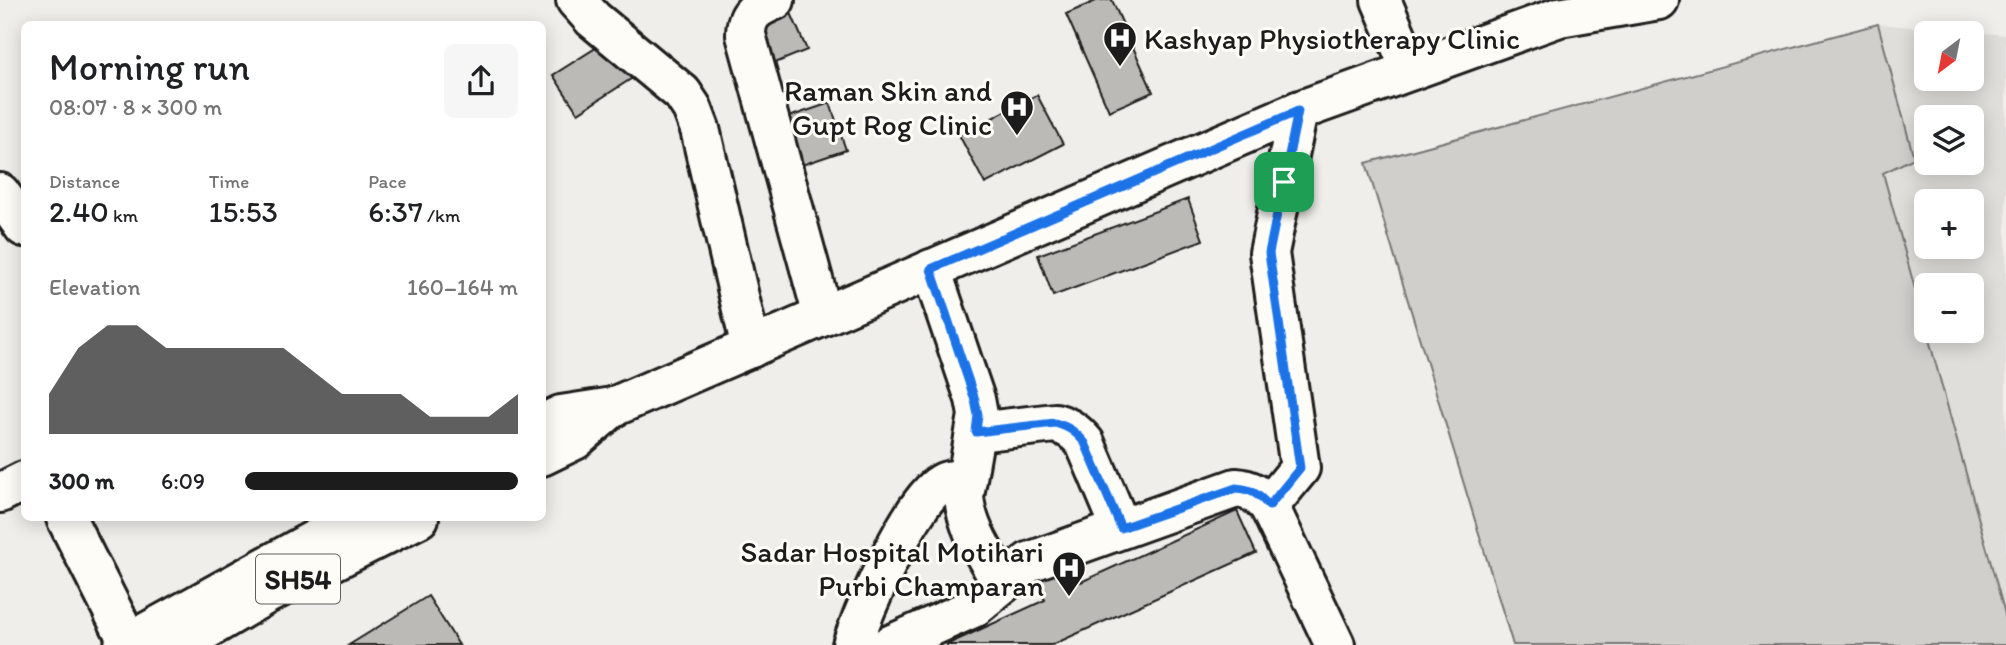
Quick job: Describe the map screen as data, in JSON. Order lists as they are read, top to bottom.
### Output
{
  "streets": {
    "main road": ["SH54"]
  },
  "places": {
    "hospital": ["Kashyap Physiotherapy Clinic", "Raman Skin and Gupt Rog Clinic", "Sadar Hospital Motihari Purbi Champaran"]
  },
  "north": "bottom left",
  "page": {
    "map_buttons": ["+", "−"],
    "heading": ["Morning run", "08:07 · 8 × 300 m"],
    "stats": [
      ["Distance", "2.40 km"],
      ["Time", "15:53"],
      ["Pace", "6:37 /km"]
    ],
    "chart": ["Elevation", "160–164 m"],
    "list": [
      {
        "name": "300 m",
        "note": "6:09"
      }
    ]
  }
}
